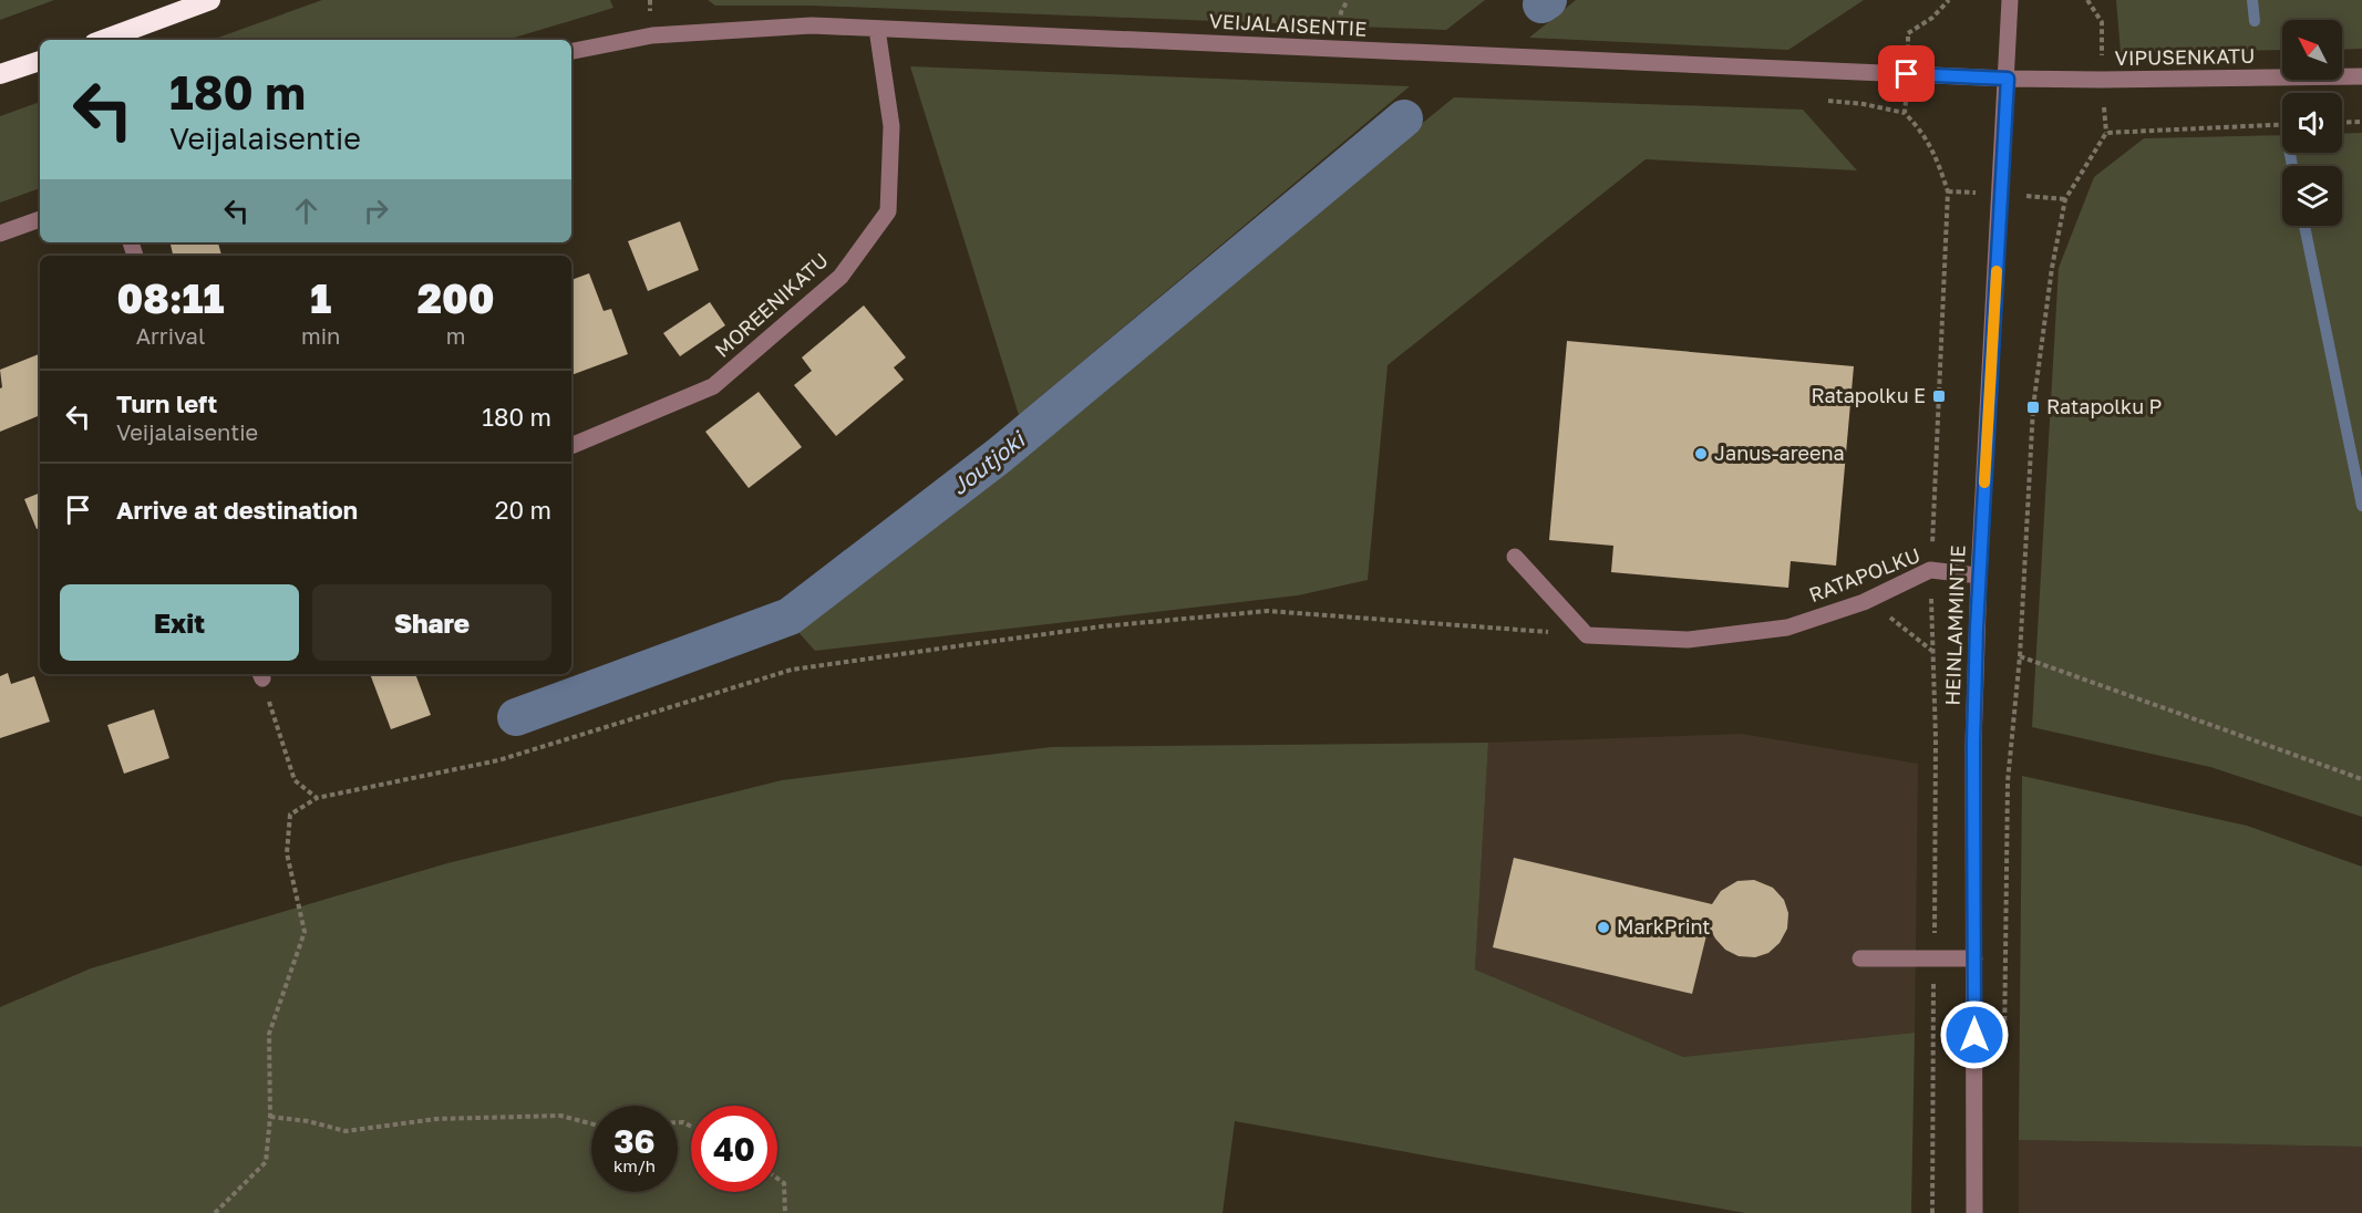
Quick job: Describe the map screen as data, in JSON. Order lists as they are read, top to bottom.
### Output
{
  "streets": {
    "street": [
      "VEIJALAISENTIE",
      "VIPUSENKATU",
      "MOREENIKATU",
      "RATAPOLKU",
      "HEINLAMMINTIE"
    ]
  },
  "crossings": [
    ["VEIJALAISENTIE", "VIPUSENKATU"],
    ["VEIJALAISENTIE", "MOREENIKATU"],
    ["VEIJALAISENTIE", "HEINLAMMINTIE"],
    ["VIPUSENKATU", "HEINLAMMINTIE"],
    ["RATAPOLKU", "HEINLAMMINTIE"]
  ],
  "water": ["Joutjoki"],
  "places": {
    "transit": ["Ratapolku E", "Ratapolku P"],
    "other": ["Janus-areena", "MarkPrint"]
  },
  "north": "top left",
  "page": {
    "turn": ["180 m", "Veijalaisentie"],
    "eta": [
      "08:11",
      "Arrival",
      "1",
      "min",
      "200",
      "m"
    ],
    "list": [
      {
        "name": "Turn left",
        "note": "Veijalaisentie",
        "value": "180 m"
      },
      {
        "name": "Arrive at destination",
        "value": "20 m"
      }
    ],
    "buttons": ["Exit", "Share"],
    "speed": "36 km/h",
    "limit": "40"
  }
}
